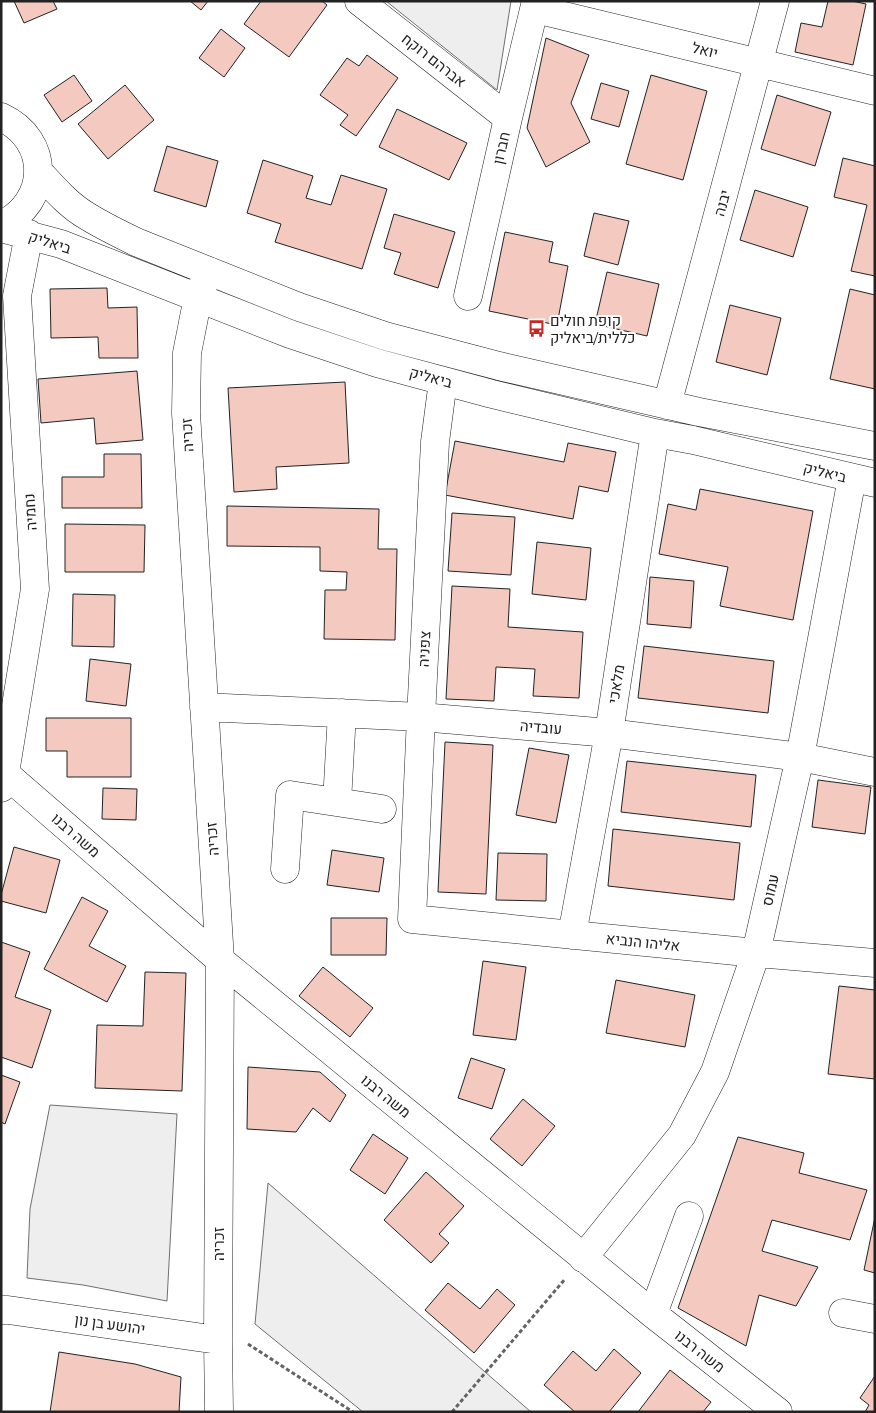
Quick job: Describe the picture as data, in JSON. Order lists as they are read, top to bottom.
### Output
{
  "streets": {
    "street": [
      "יואל",
      "אברהם רוקח",
      "חברון",
      "יבנה",
      "ביאליק",
      "זכריה",
      "נחמיה",
      "צפניה",
      "מלאכי",
      "עובדיה",
      "משה רבנו",
      "עמוס",
      "אליהו הנביא",
      "יהושע בן נון"
    ]
  },
  "crossings": [
    ["יואל", "חברון"],
    ["יואל", "יבנה"],
    ["אברהם רוקח", "חברון"],
    ["יבנה", "ביאליק"],
    ["ביאליק", "זכריה"],
    ["ביאליק", "נחמיה"],
    ["ביאליק", "צפניה"],
    ["ביאליק", "מלאכי"],
    ["ביאליק", "עמוס"],
    ["זכריה", "עובדיה"],
    ["זכריה", "משה רבנו"],
    ["זכריה", "יהושע בן נון"],
    ["נחמיה", "משה רבנו"],
    ["צפניה", "עובדיה"],
    ["צפניה", "אליהו הנביא"],
    ["מלאכי", "עובדיה"],
    ["מלאכי", "אליהו הנביא"],
    ["עובדיה", "עמוס"],
    ["משה רבנו", "עמוס"],
    ["עמוס", "אליהו הנביא"]
  ],
  "places": {
    "bus stop": ["קופת חולים כללית/ביאליק"]
  }
}
